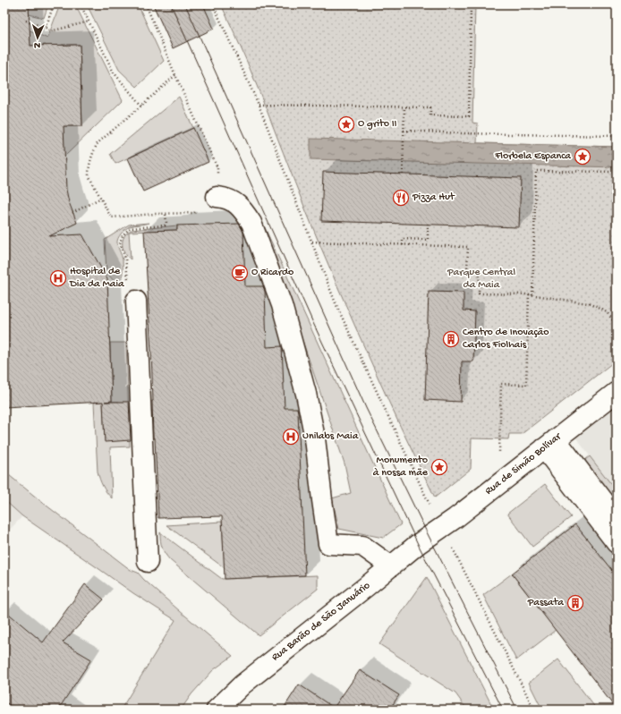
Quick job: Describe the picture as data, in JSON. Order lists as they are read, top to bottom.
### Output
{
  "streets": {
    "street": ["Rua de Simão Bolívar", "Rua Barão de São Januário"]
  },
  "crossings": [
    ["Rua de Simão Bolívar", "Rua Barão de São Januário"]
  ],
  "parks": ["Parque Central da Maia"],
  "places": {
    "place": ["O grito II", "Florbela Espanca", "Monumento à nossa mãe"],
    "restaurant": ["Pizza Hut"],
    "cafe": ["O Ricardo"],
    "hospital": ["Hospital de Dia da Maia", "Unilabs Maia"],
    "building": ["Centro de Inovação Carlos Fiolhais", "Passata"]
  },
  "north": "bottom"
}
